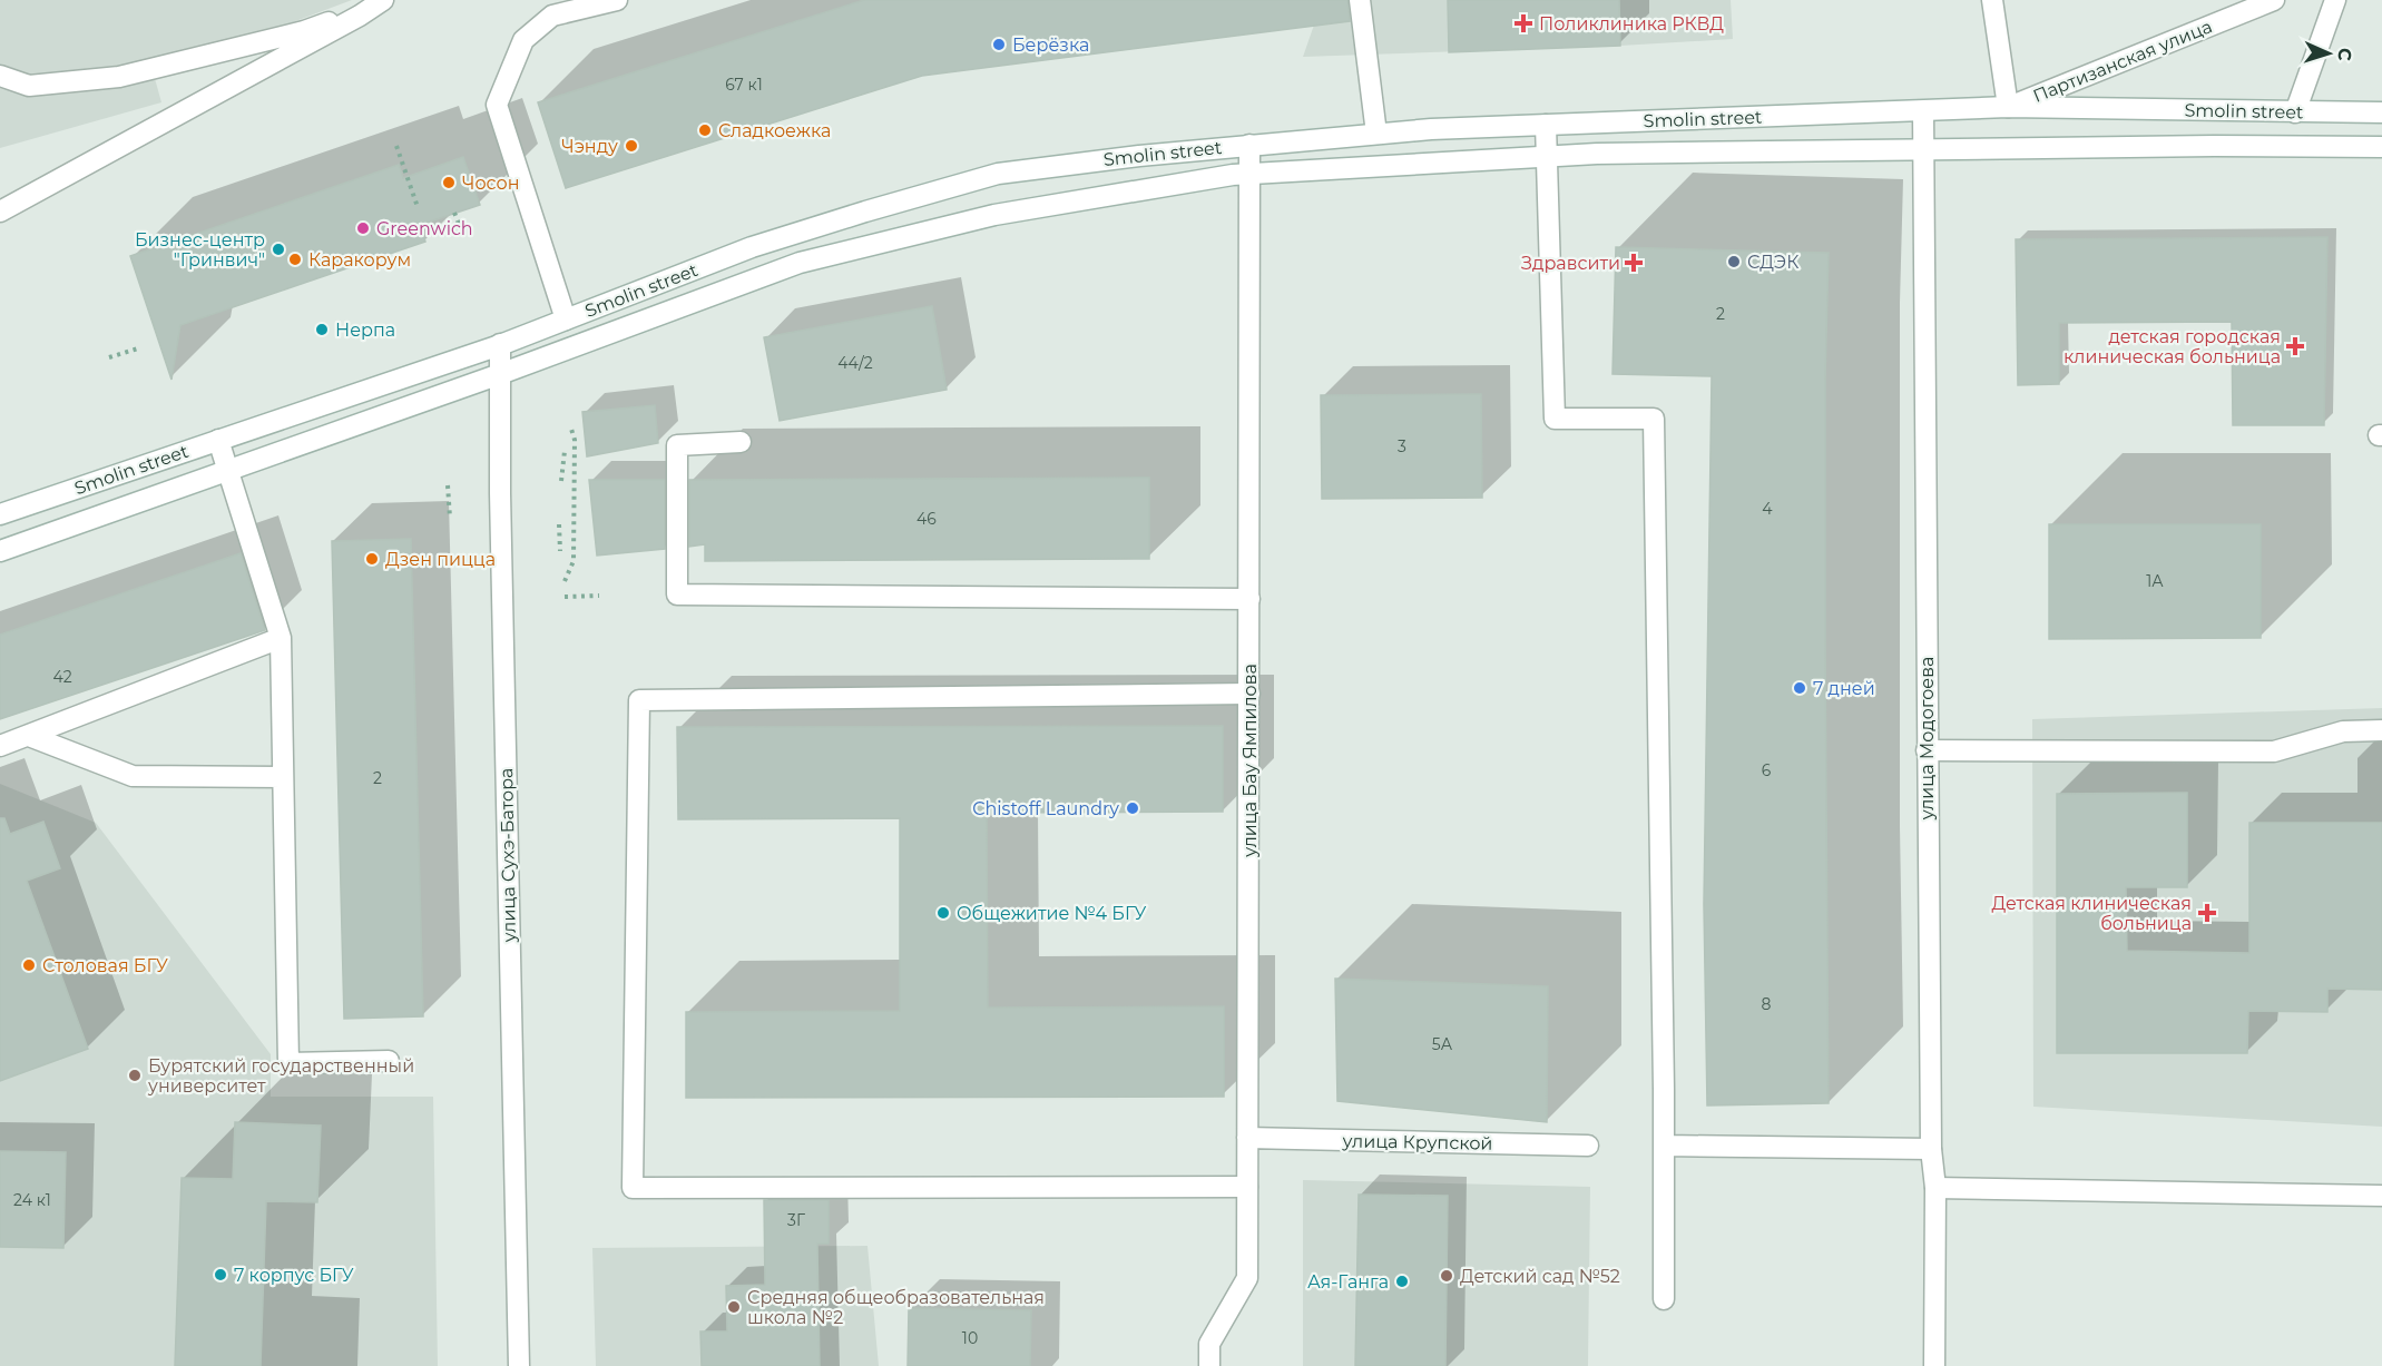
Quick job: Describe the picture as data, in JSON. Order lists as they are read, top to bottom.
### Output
{
  "streets": {
    "main road": [
      "Партизанская улица",
      "Smolin street",
      "улица Модогоева",
      "улица Бау Ямпилова",
      "улица Сухэ-Батора",
      "улица Крупской"
    ]
  },
  "crossings": [
    ["Партизанская улица", "Smolin street"],
    ["Smolin street", "улица Модогоева"],
    ["Smolin street", "улица Бау Ямпилова"],
    ["Smolin street", "улица Сухэ-Батора"],
    ["улица Бау Ямпилова", "улица Крупской"]
  ],
  "places": {
    "health": [
      "Поликлиника РКВД",
      "Здравсити",
      "детская городская клиническая больница",
      "Детская клиническая больница"
    ],
    "other": [
      "Берёзка",
      "Сладкоежка",
      "Чэнду",
      "Чосон",
      "Greenwich",
      "Бизнес-центр \"Гринвич\"",
      "Каракорум",
      "СДЭК",
      "Нерпа",
      "Дзен пицца",
      "7 дней",
      "Chistoff Laundry",
      "Общежитие №4 БГУ",
      "Столовая БГУ",
      "Бурятский государственный университет",
      "7 корпус БГУ",
      "Детский сад №52",
      "Ая-Ганга",
      "Средняя общеобразовательная школа №2"
    ]
  },
  "house_numbers": [
    "67 к1",
    "2",
    "44/2",
    "3",
    "4",
    "46",
    "1А",
    "42",
    "6",
    "2",
    "8",
    "5А",
    "24 к1",
    "3Г",
    "10"
  ],
  "north": "right"
}
